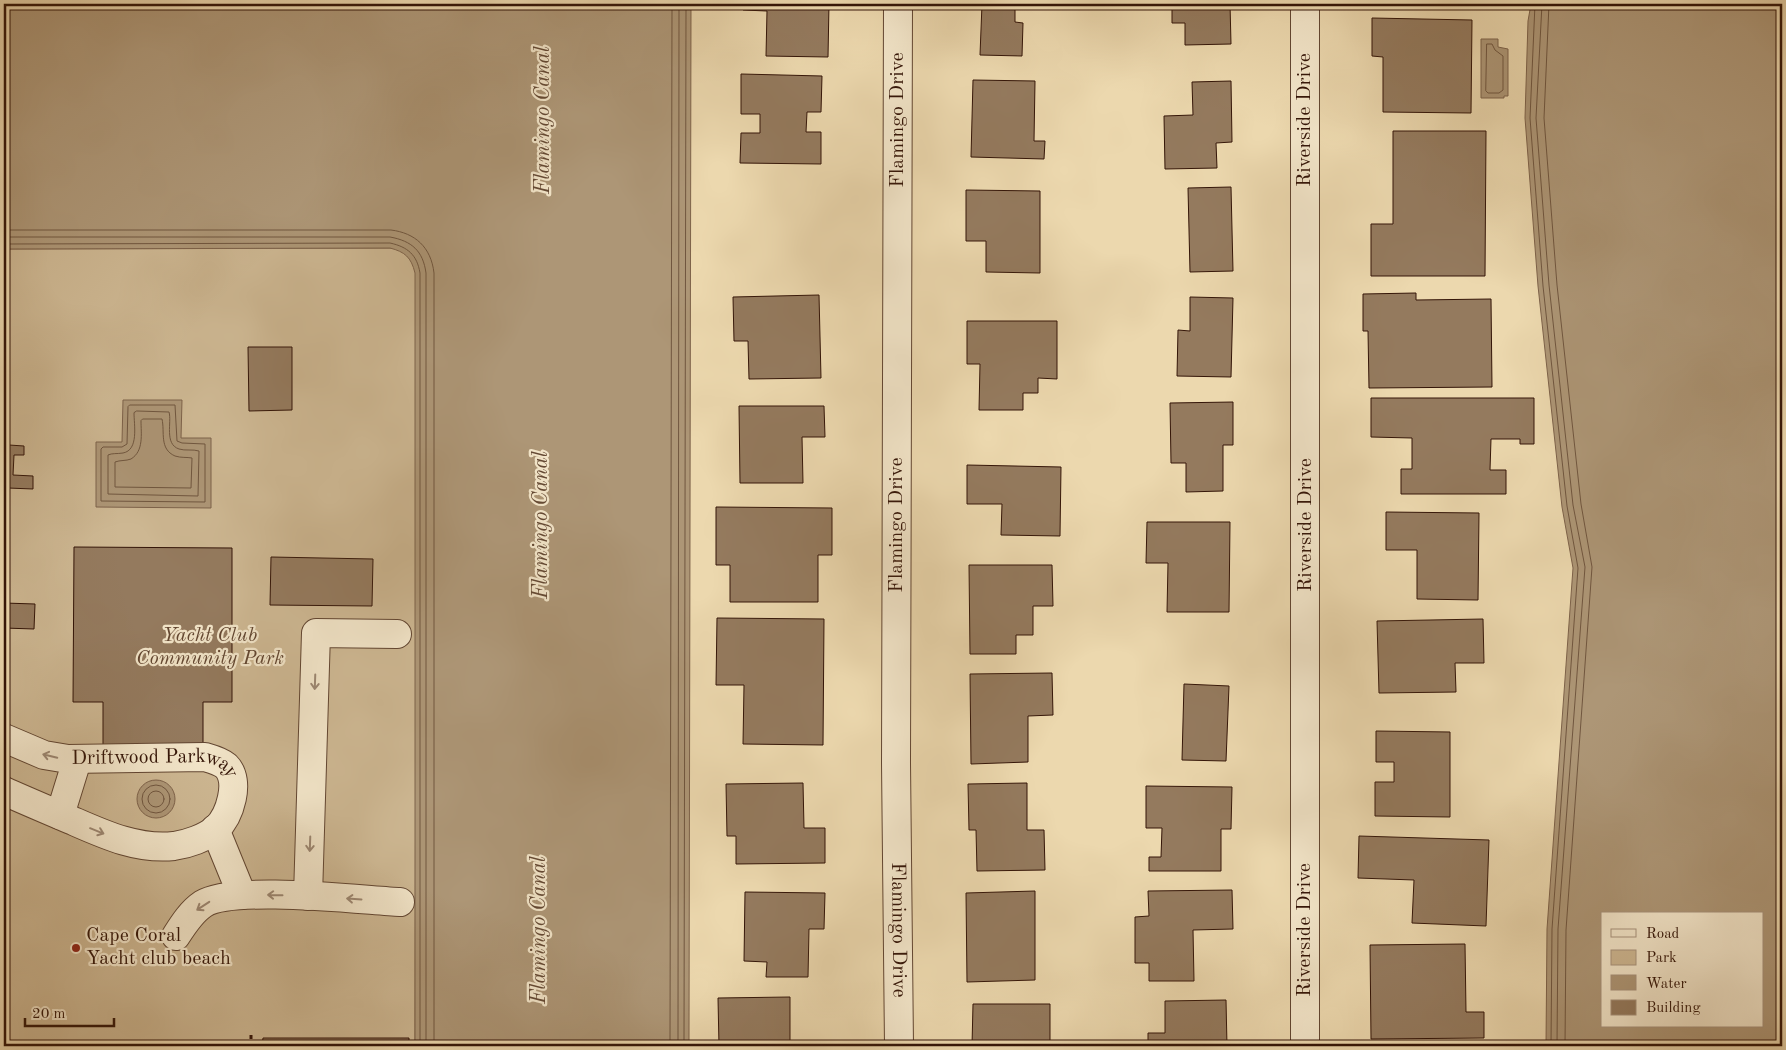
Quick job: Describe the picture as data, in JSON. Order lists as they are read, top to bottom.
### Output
{
  "streets": {
    "street": ["Flamingo Drive", "Riverside Drive", "Driftwood Parkway"]
  },
  "water": ["Flamingo Canal"],
  "parks": ["Yacht Club Community Park"],
  "places": ["Cape Coral Yacht club beach"],
  "legend": [
    "Road",
    "Park",
    "Water",
    "Building"
  ],
  "scale_bar": "20 m"
}
